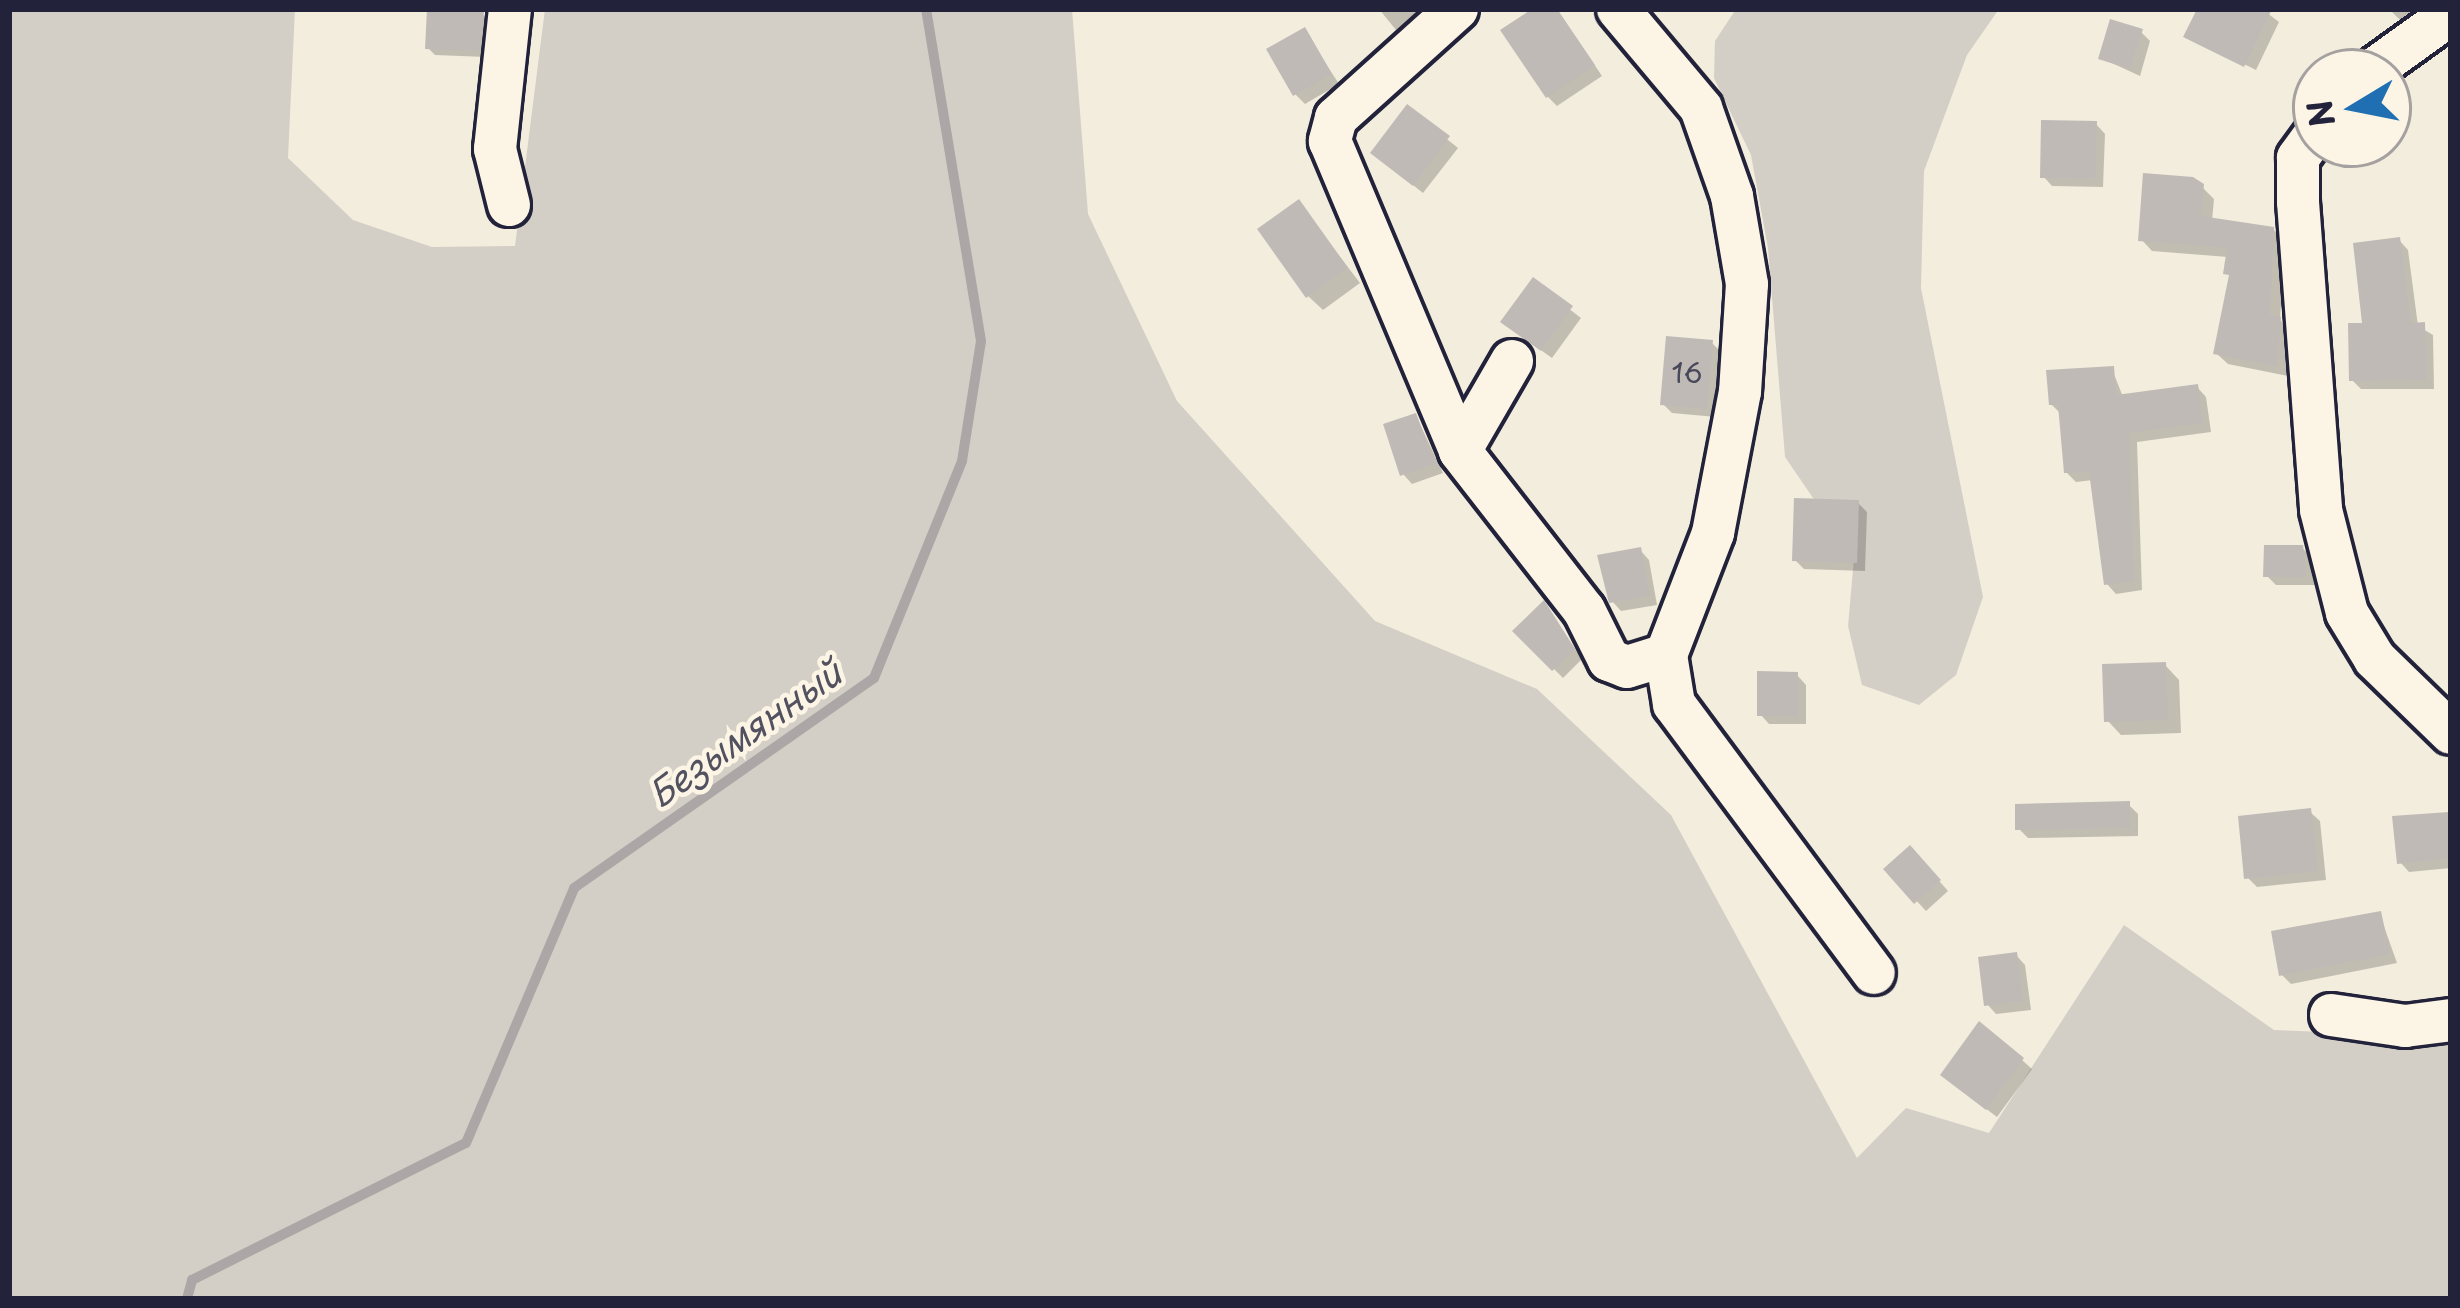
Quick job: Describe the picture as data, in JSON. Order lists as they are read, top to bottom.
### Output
{
  "water": ["Безымянный"],
  "house_numbers": ["16"],
  "north": "left"
}
